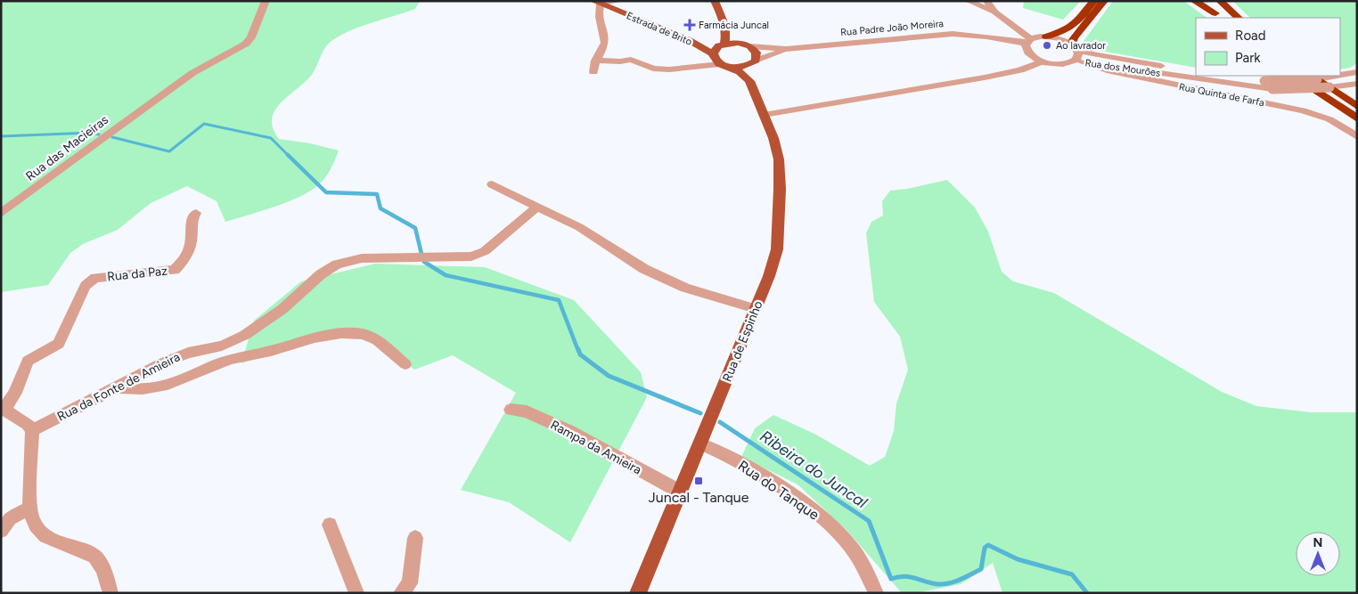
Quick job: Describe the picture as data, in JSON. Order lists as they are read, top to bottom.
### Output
{
  "streets": {
    "main road": ["Estrada de Brito", "Rua de Espinho"],
    "street": [
      "Rua Padre João Moreira",
      "Rua dos Mourões",
      "Rua Quinta de Farfa",
      "Rua das Macieiras",
      "Rua da Paz",
      "Rua da Fonte de Amieira",
      "Rampa da Amieira",
      "Rua do Tanque"
    ]
  },
  "crossings": [
    ["Rua Padre João Moreira", "Rua dos Mourões"],
    ["Rua dos Mourões", "Rua Quinta de Farfa"],
    ["Rua de Espinho", "Rampa da Amieira"],
    ["Rua de Espinho", "Rua do Tanque"]
  ],
  "water": ["Ribeira do Juncal"],
  "places": {
    "health": ["Farmácia Juncal"],
    "other": ["Ao lavrador"],
    "transit": ["Juncal - Tanque"]
  },
  "legend": ["Road", "Park"],
  "north": "top"
}
